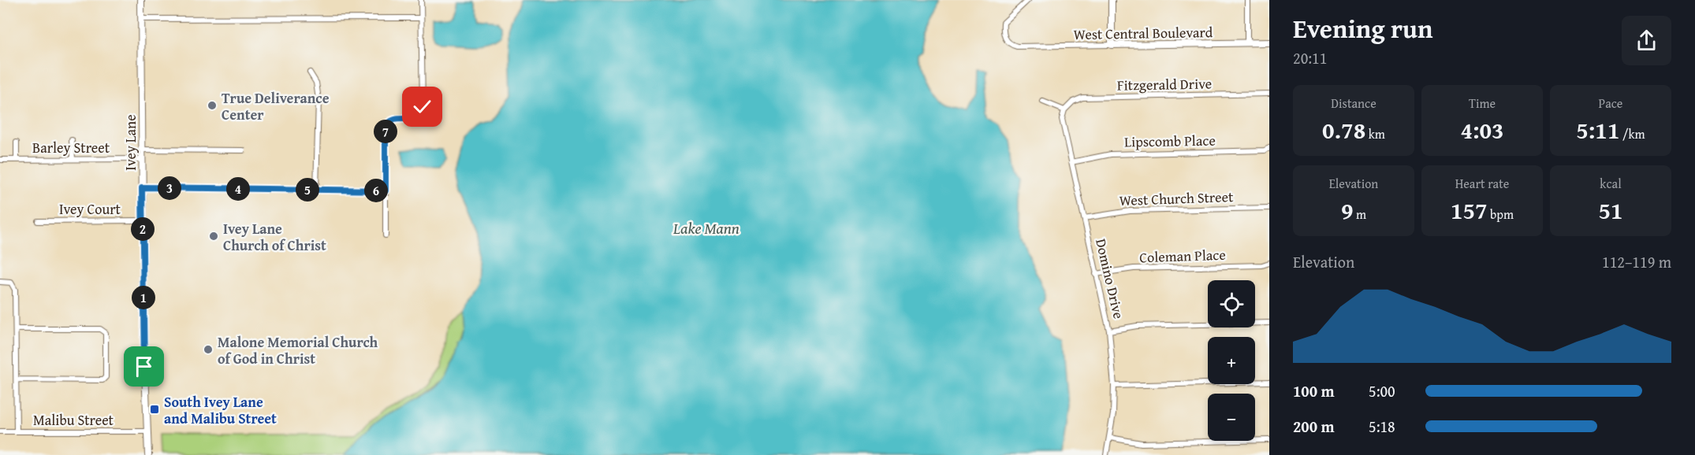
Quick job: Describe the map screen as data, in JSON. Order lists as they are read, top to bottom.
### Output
{
  "streets": {
    "street": [
      "West Central Boulevard",
      "Fitzgerald Drive",
      "Lipscomb Place",
      "Ivey Lane",
      "Barley Street",
      "West Church Street",
      "Ivey Court",
      "Coleman Place",
      "Domino Drive",
      "Malibu Street"
    ]
  },
  "crossings": [
    ["Fitzgerald Drive", "Domino Drive"],
    ["Lipscomb Place", "Domino Drive"],
    ["Ivey Lane", "Barley Street"],
    ["Ivey Lane", "Ivey Court"],
    ["Ivey Lane", "Malibu Street"],
    ["West Church Street", "Domino Drive"],
    ["Coleman Place", "Domino Drive"]
  ],
  "water": ["Lake Mann"],
  "places": {
    "other": ["True Deliverance Center", "Ivey Lane Church of Christ", "Malone Memorial Church of God in Christ"],
    "transit": ["South Ivey Lane and Malibu Street"]
  },
  "page": {
    "heading": ["Evening run", "20:11"],
    "stats": [
      ["Distance", "0.78 km"],
      ["Time", "4:03"],
      ["Pace", "5:11 /km"],
      ["Elevation", "9 m"],
      ["Heart rate", "157 bpm"],
      ["kcal", "51"]
    ],
    "pins": [
      "7",
      "3",
      "4",
      "5",
      "6",
      "2",
      "1"
    ],
    "chart": ["Elevation", "112–119 m"],
    "map_buttons": ["+", "−"],
    "list": [
      {
        "name": "100 m",
        "note": "5:00"
      },
      {
        "name": "200 m",
        "note": "5:18"
      }
    ]
  }
}
